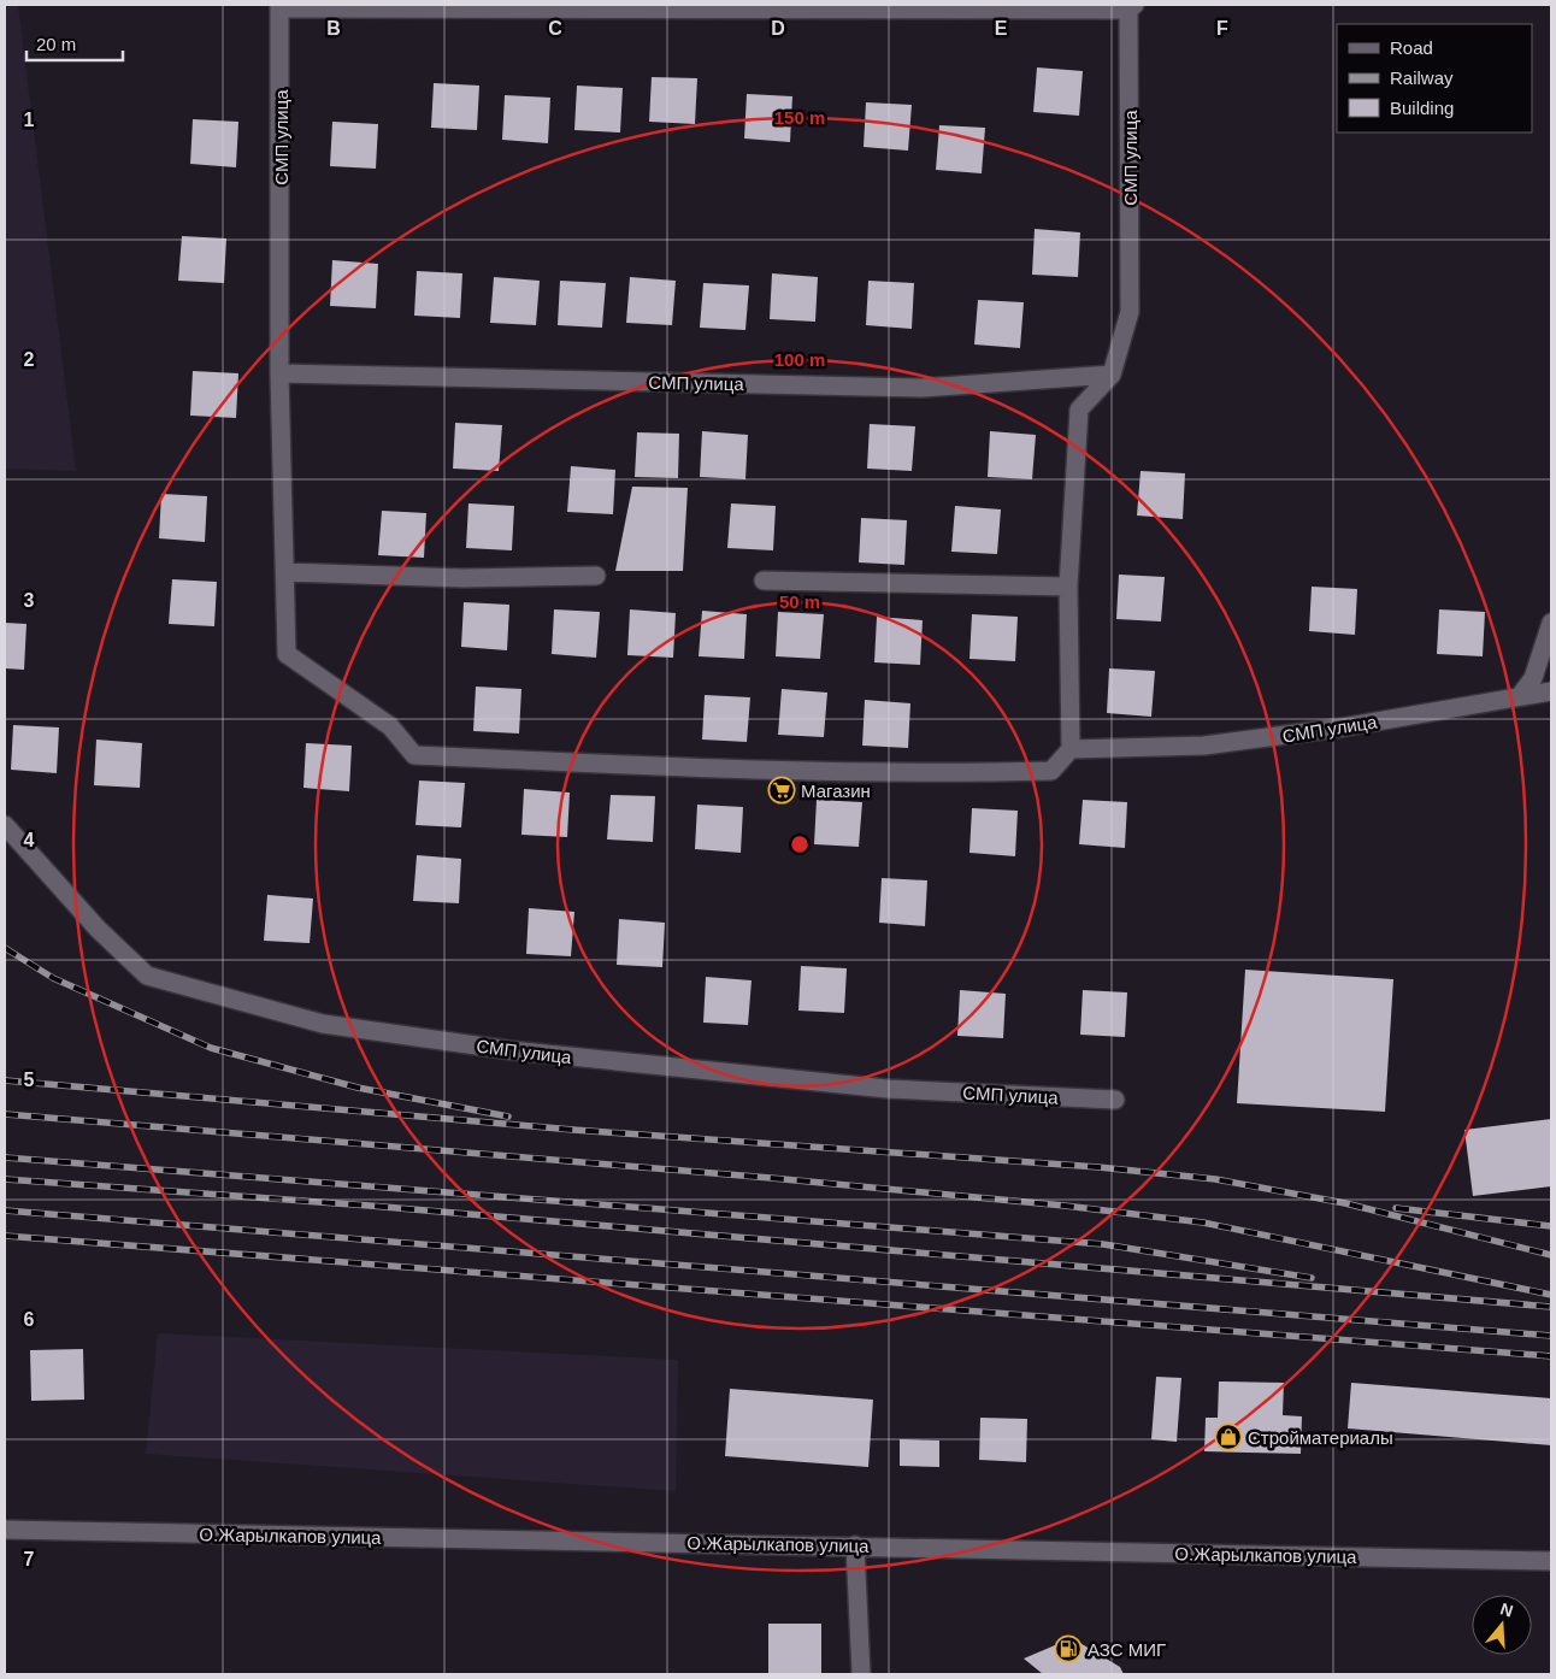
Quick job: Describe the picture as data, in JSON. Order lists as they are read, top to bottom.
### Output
{
  "streets": {
    "street": ["СМП улица", "О.Жарылкапов улица"]
  },
  "places": {
    "supermarket": ["Магазин"],
    "shop": ["Стройматериалы"],
    "fuel station": ["АЗС МИГ"]
  },
  "legend": ["Road", "Railway", "Building"],
  "scale_bar": "20 m",
  "north": "top",
  "grid": {
    "columns": [
      "B",
      "C",
      "D",
      "E",
      "F"
    ],
    "rows": [
      "1",
      "2",
      "3",
      "4",
      "5",
      "6",
      "7"
    ]
  },
  "rings": ["150 m", "100 m", "50 m"]
}
